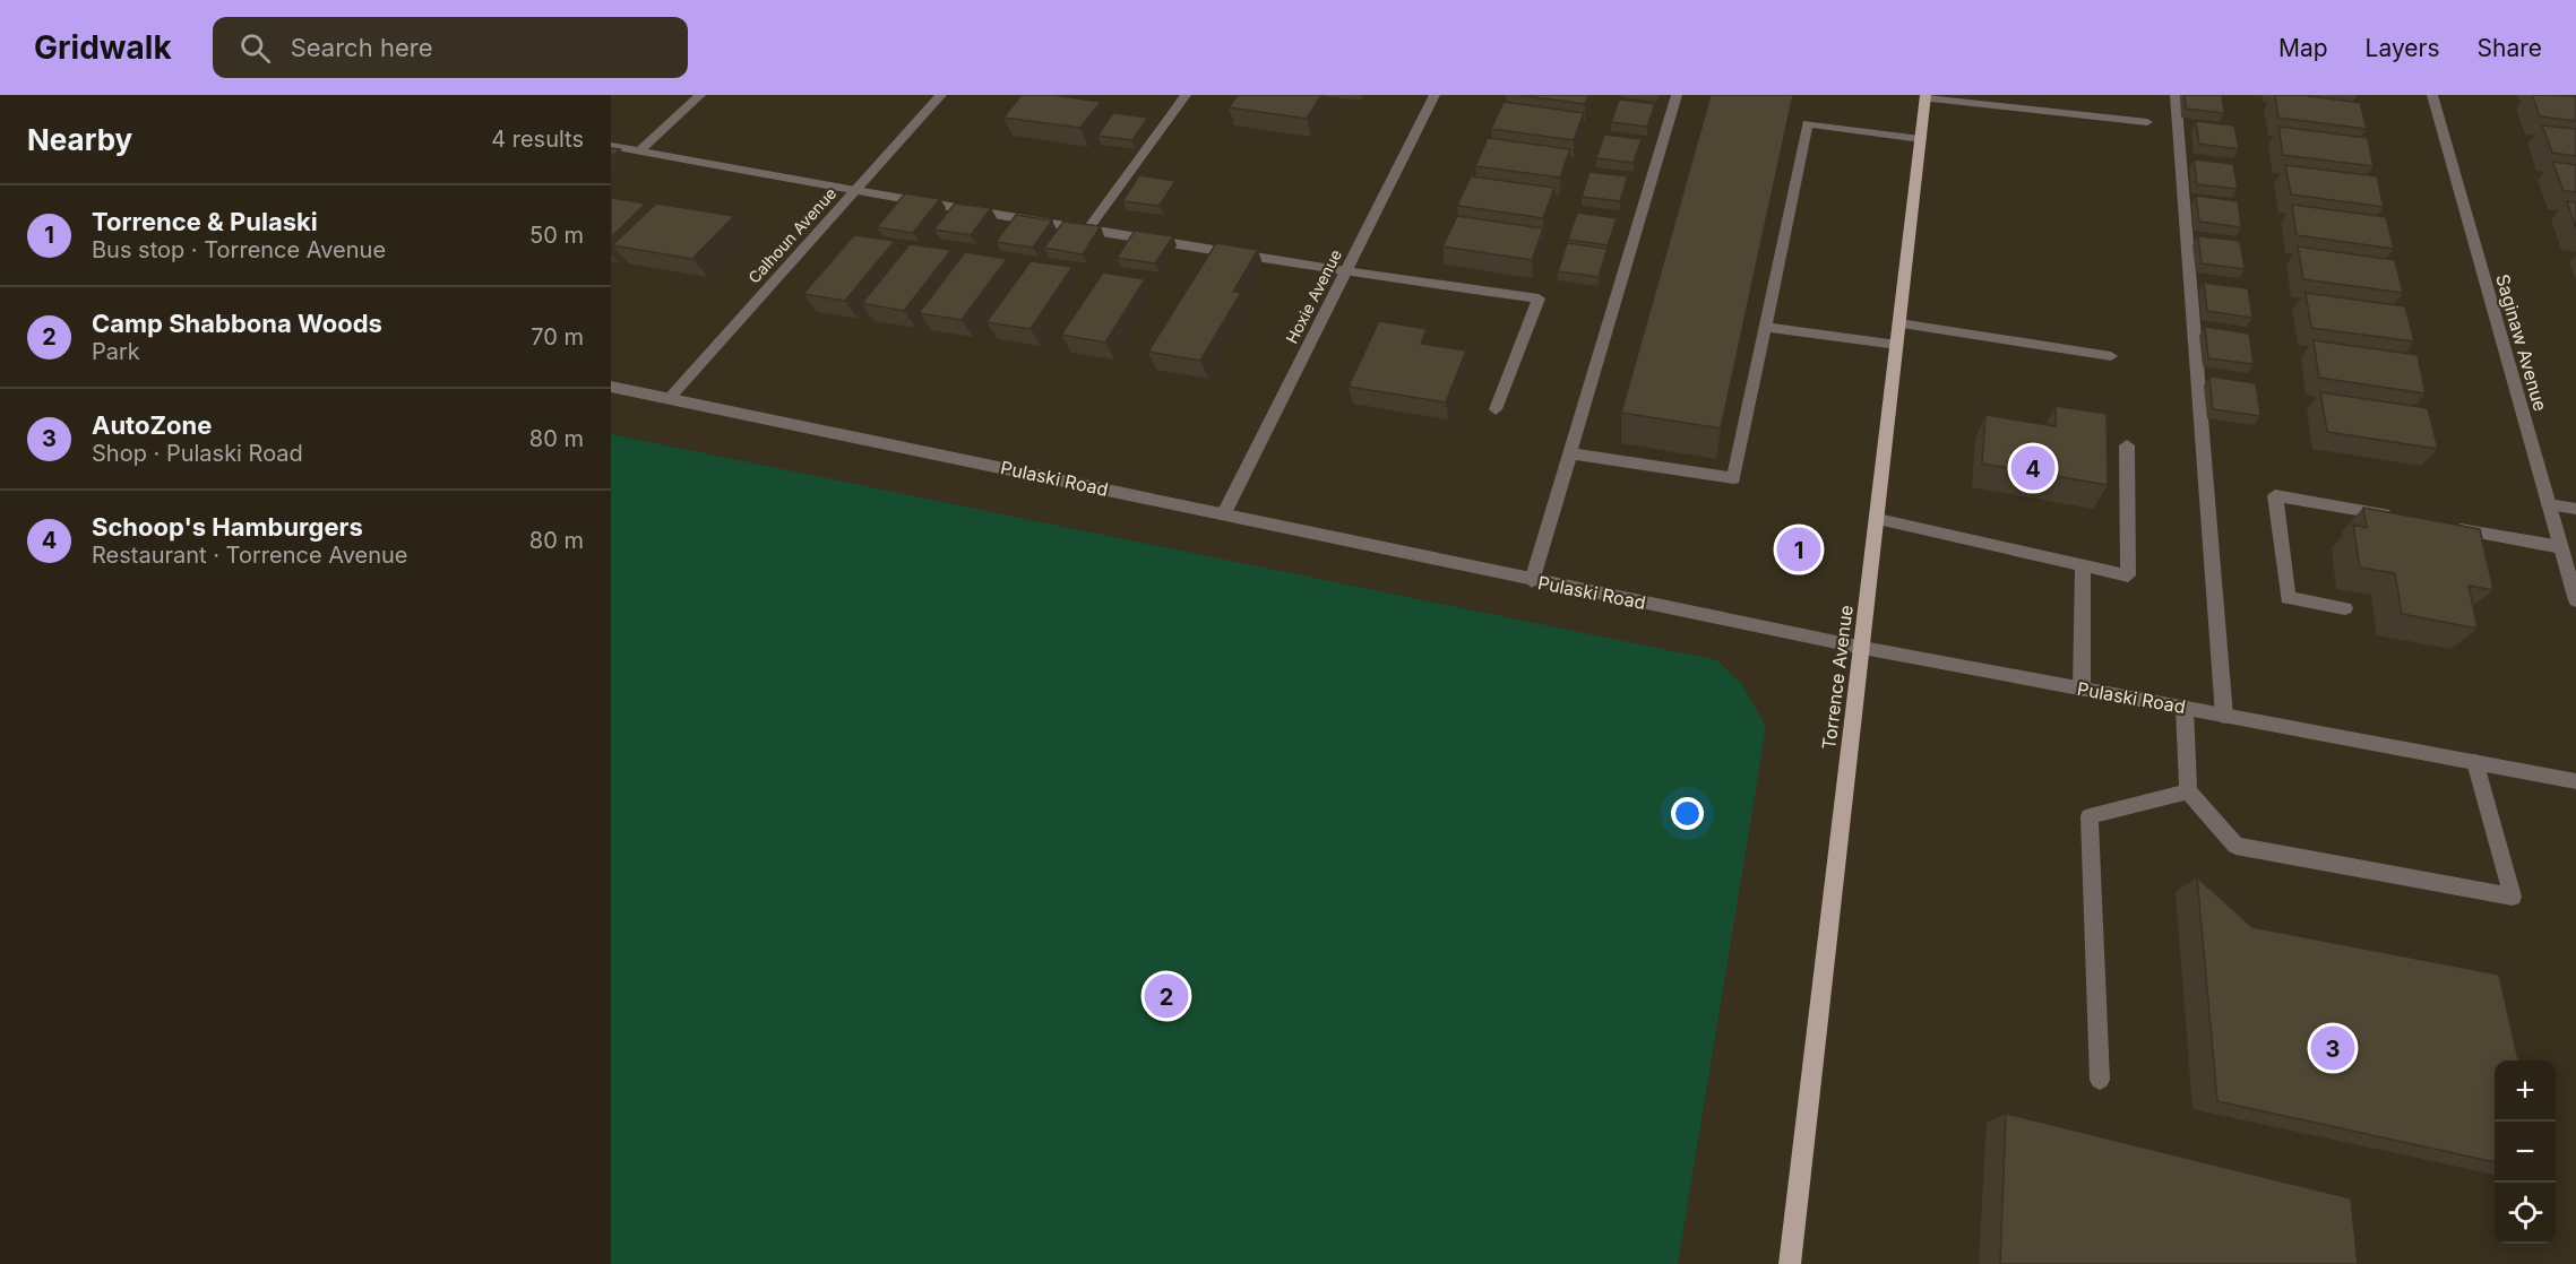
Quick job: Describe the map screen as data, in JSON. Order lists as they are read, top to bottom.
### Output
{
  "streets": {
    "main road": ["Torrence Avenue"],
    "street": [
      "Calhoun Avenue",
      "Hoxie Avenue",
      "Saginaw Avenue",
      "Pulaski Road"
    ]
  },
  "crossings": [
    ["Calhoun Avenue", "Pulaski Road"],
    ["Hoxie Avenue", "Pulaski Road"],
    ["Pulaski Road", "Torrence Avenue"]
  ],
  "page": {
    "header": "Gridwalk",
    "search": "Search here",
    "nav": ["Map", "Layers", "Share"],
    "heading": ["Nearby", "4 results"],
    "list": [
      {
        "mark": "1",
        "name": "Torrence & Pulaski",
        "note": "Bus stop · Torrence Avenue",
        "value": "50 m"
      },
      {
        "mark": "2",
        "name": "Camp Shabbona Woods",
        "note": "Park",
        "value": "70 m"
      },
      {
        "mark": "3",
        "name": "AutoZone",
        "note": "Shop · Pulaski Road",
        "value": "80 m"
      },
      {
        "mark": "4",
        "name": "Schoop's Hamburgers",
        "note": "Restaurant · Torrence Avenue",
        "value": "80 m"
      }
    ],
    "pins": [
      "4",
      "1",
      "2",
      "3"
    ],
    "map_buttons": ["+", "−"]
  }
}
